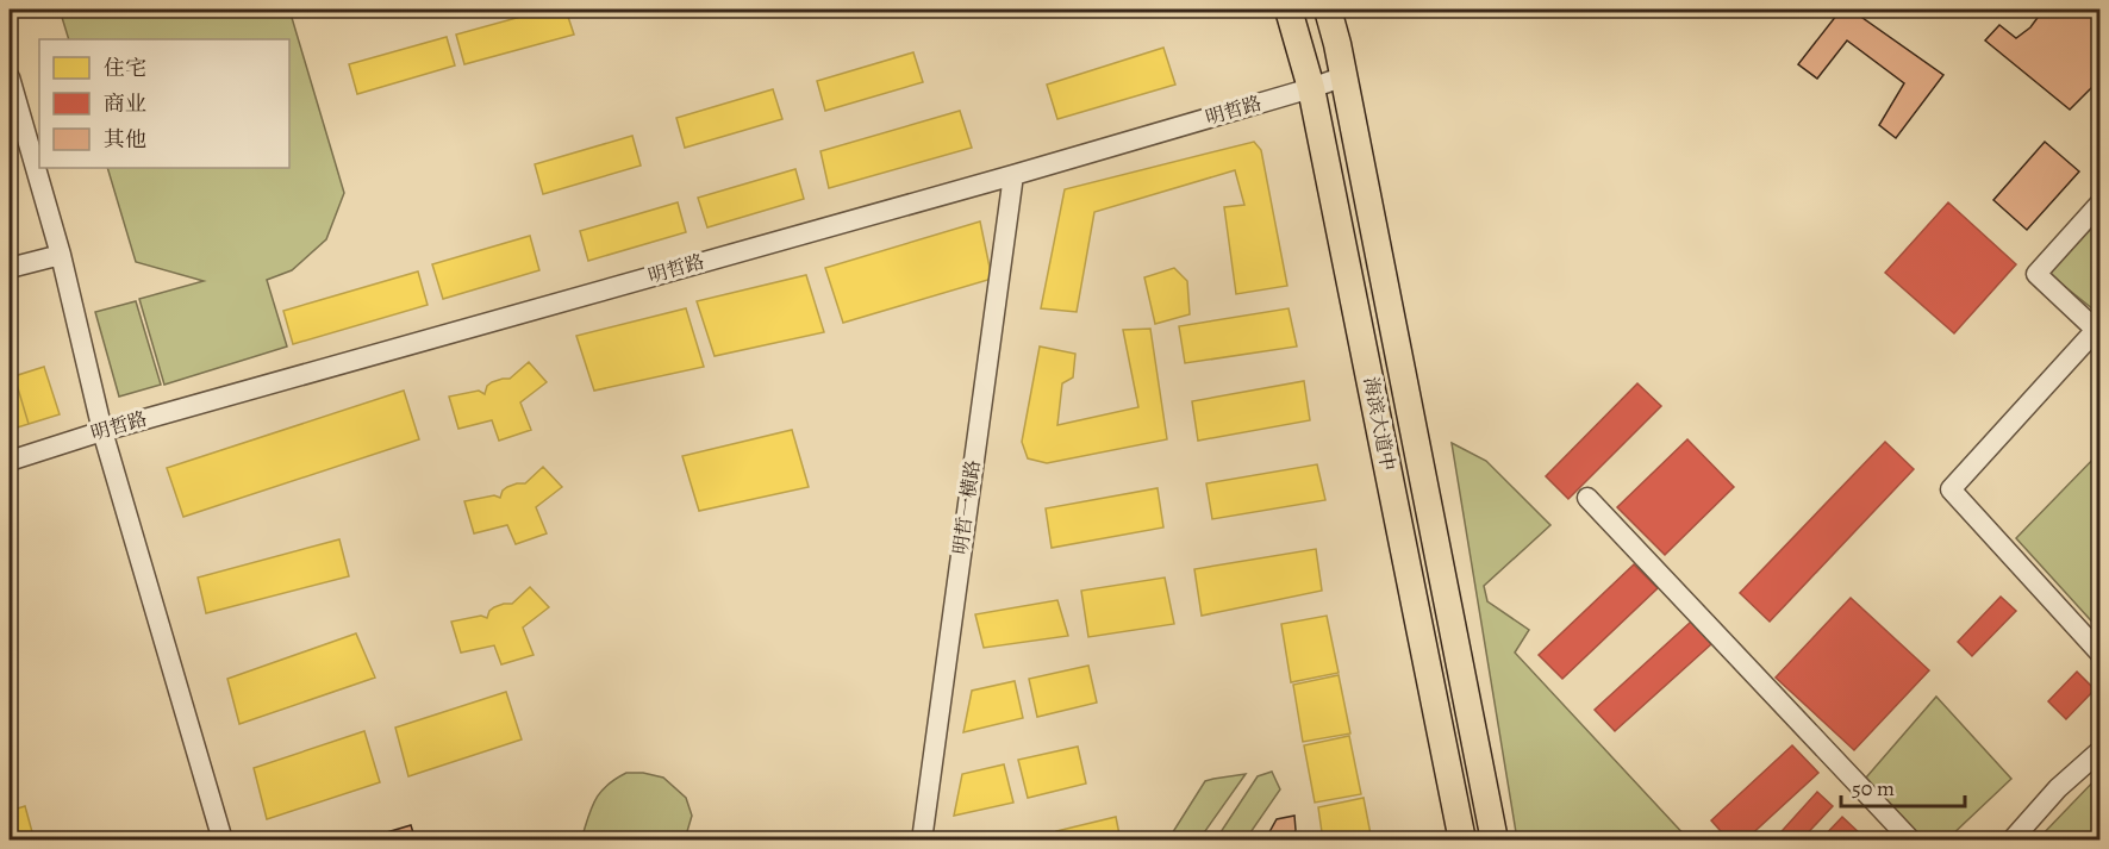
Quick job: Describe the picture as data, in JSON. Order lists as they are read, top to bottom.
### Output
{
  "streets": {
    "main road": ["海滨大道中"],
    "street": ["明哲路", "明哲一横路"]
  },
  "crossings": [
    ["明哲路", "海滨大道中"],
    ["明哲路", "明哲一横路"]
  ],
  "legend": ["住宅", "商业", "其他"],
  "scale_bar": "50 m"
}
